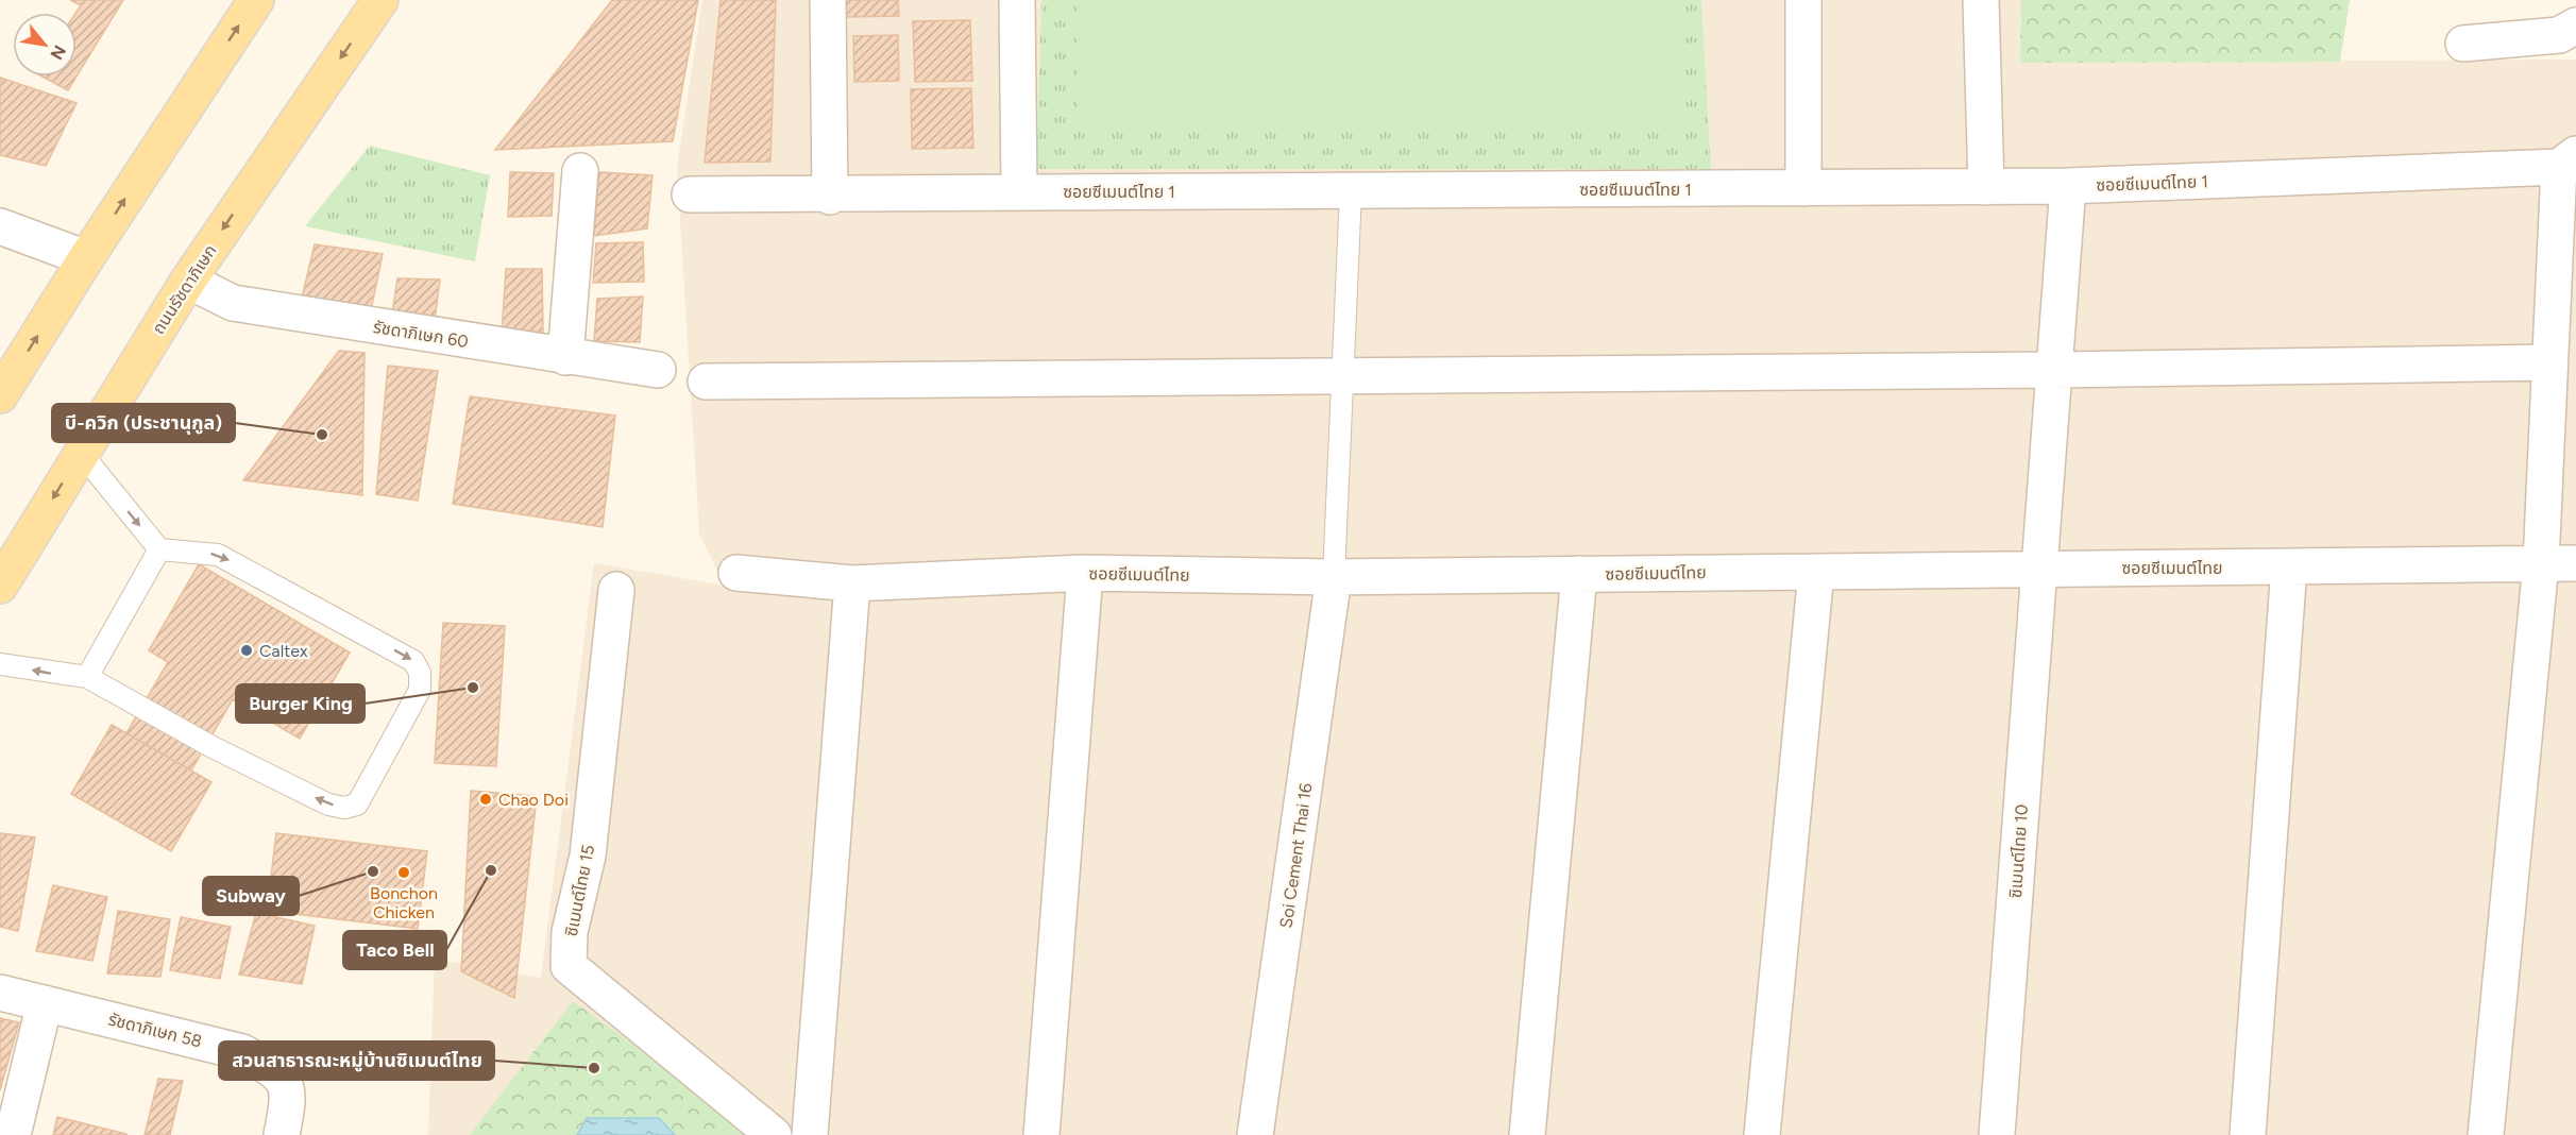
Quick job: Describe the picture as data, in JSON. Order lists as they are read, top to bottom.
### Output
{
  "streets": {
    "main road": ["ถนนรัชดาภิเษก"],
    "street": [
      "ซอยซีเมนต์ไทย 1",
      "รัชดาภิเษก 60",
      "ซอยซีเมนต์ไทย",
      "ซิเมนต์ไทย 10",
      "Soi Cement Thai 16",
      "ซิเมนต์ไทย 15",
      "รัชดาภิเษก 58"
    ]
  },
  "crossings": [
    ["ซอยซีเมนต์ไทย 1", "ซิเมนต์ไทย 10"],
    ["ถนนรัชดาภิเษก", "รัชดาภิเษก 60"],
    ["ซอยซีเมนต์ไทย", "ซิเมนต์ไทย 10"],
    ["ซอยซีเมนต์ไทย", "Soi Cement Thai 16"]
  ],
  "places": [
    "บี-ควิก (ประชานุกูล)",
    "Caltex",
    "Burger King",
    "Chao Doi",
    "Taco Bell",
    "Subway",
    "Bonchon Chicken",
    "สวนสาธารณะหมู่บ้านซิเมนต์ไทย"
  ],
  "north": "bottom right"
}
